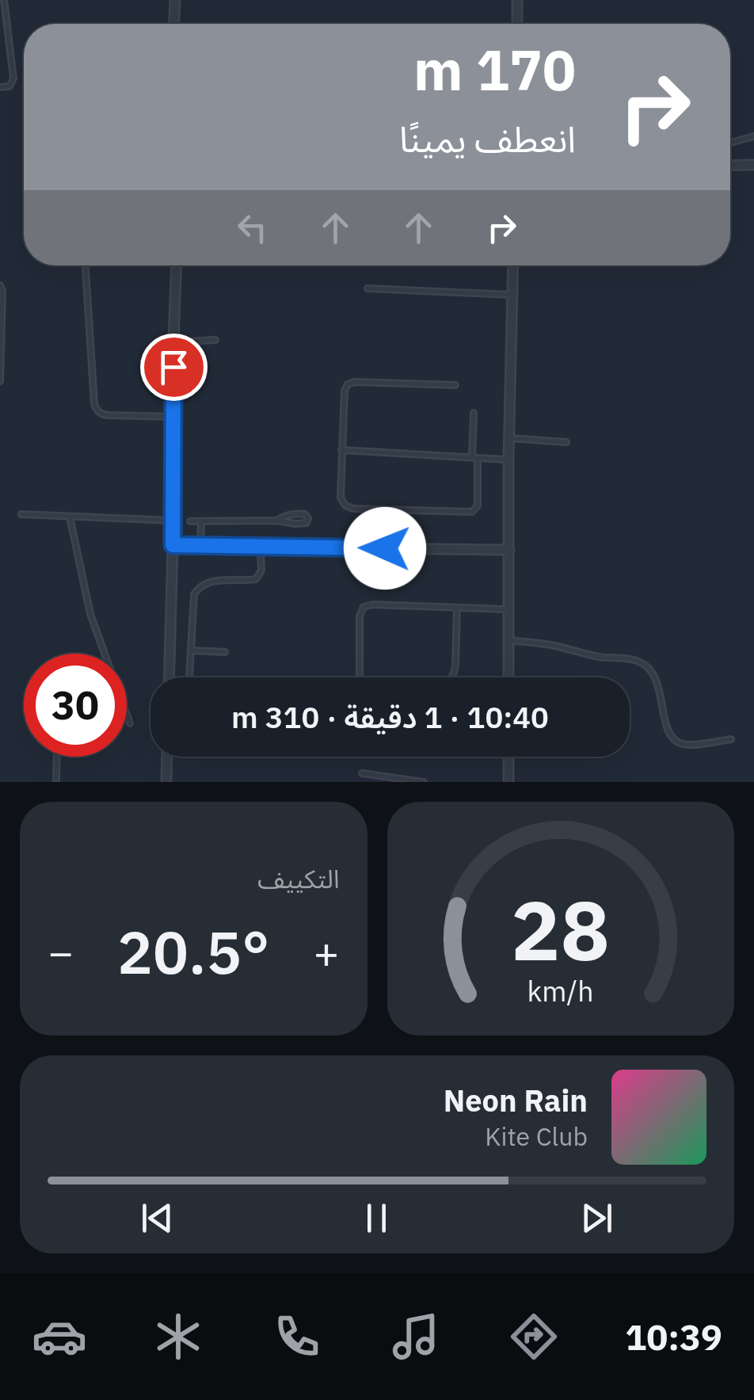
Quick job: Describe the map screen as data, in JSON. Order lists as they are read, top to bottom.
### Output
{
  "page": {
    "turn": ["170 m", "انعطف يمينًا"],
    "limit": "30",
    "trip": "10:40 · 1 دقيقة · 310 m",
    "tile": "التكييف",
    "heat": ["−", "20.5°", "+"],
    "song": ["Neon Rain", "Kite Club"],
    "tabs": "10:39",
    "gauge": ["28", "km/h"]
  }
}
